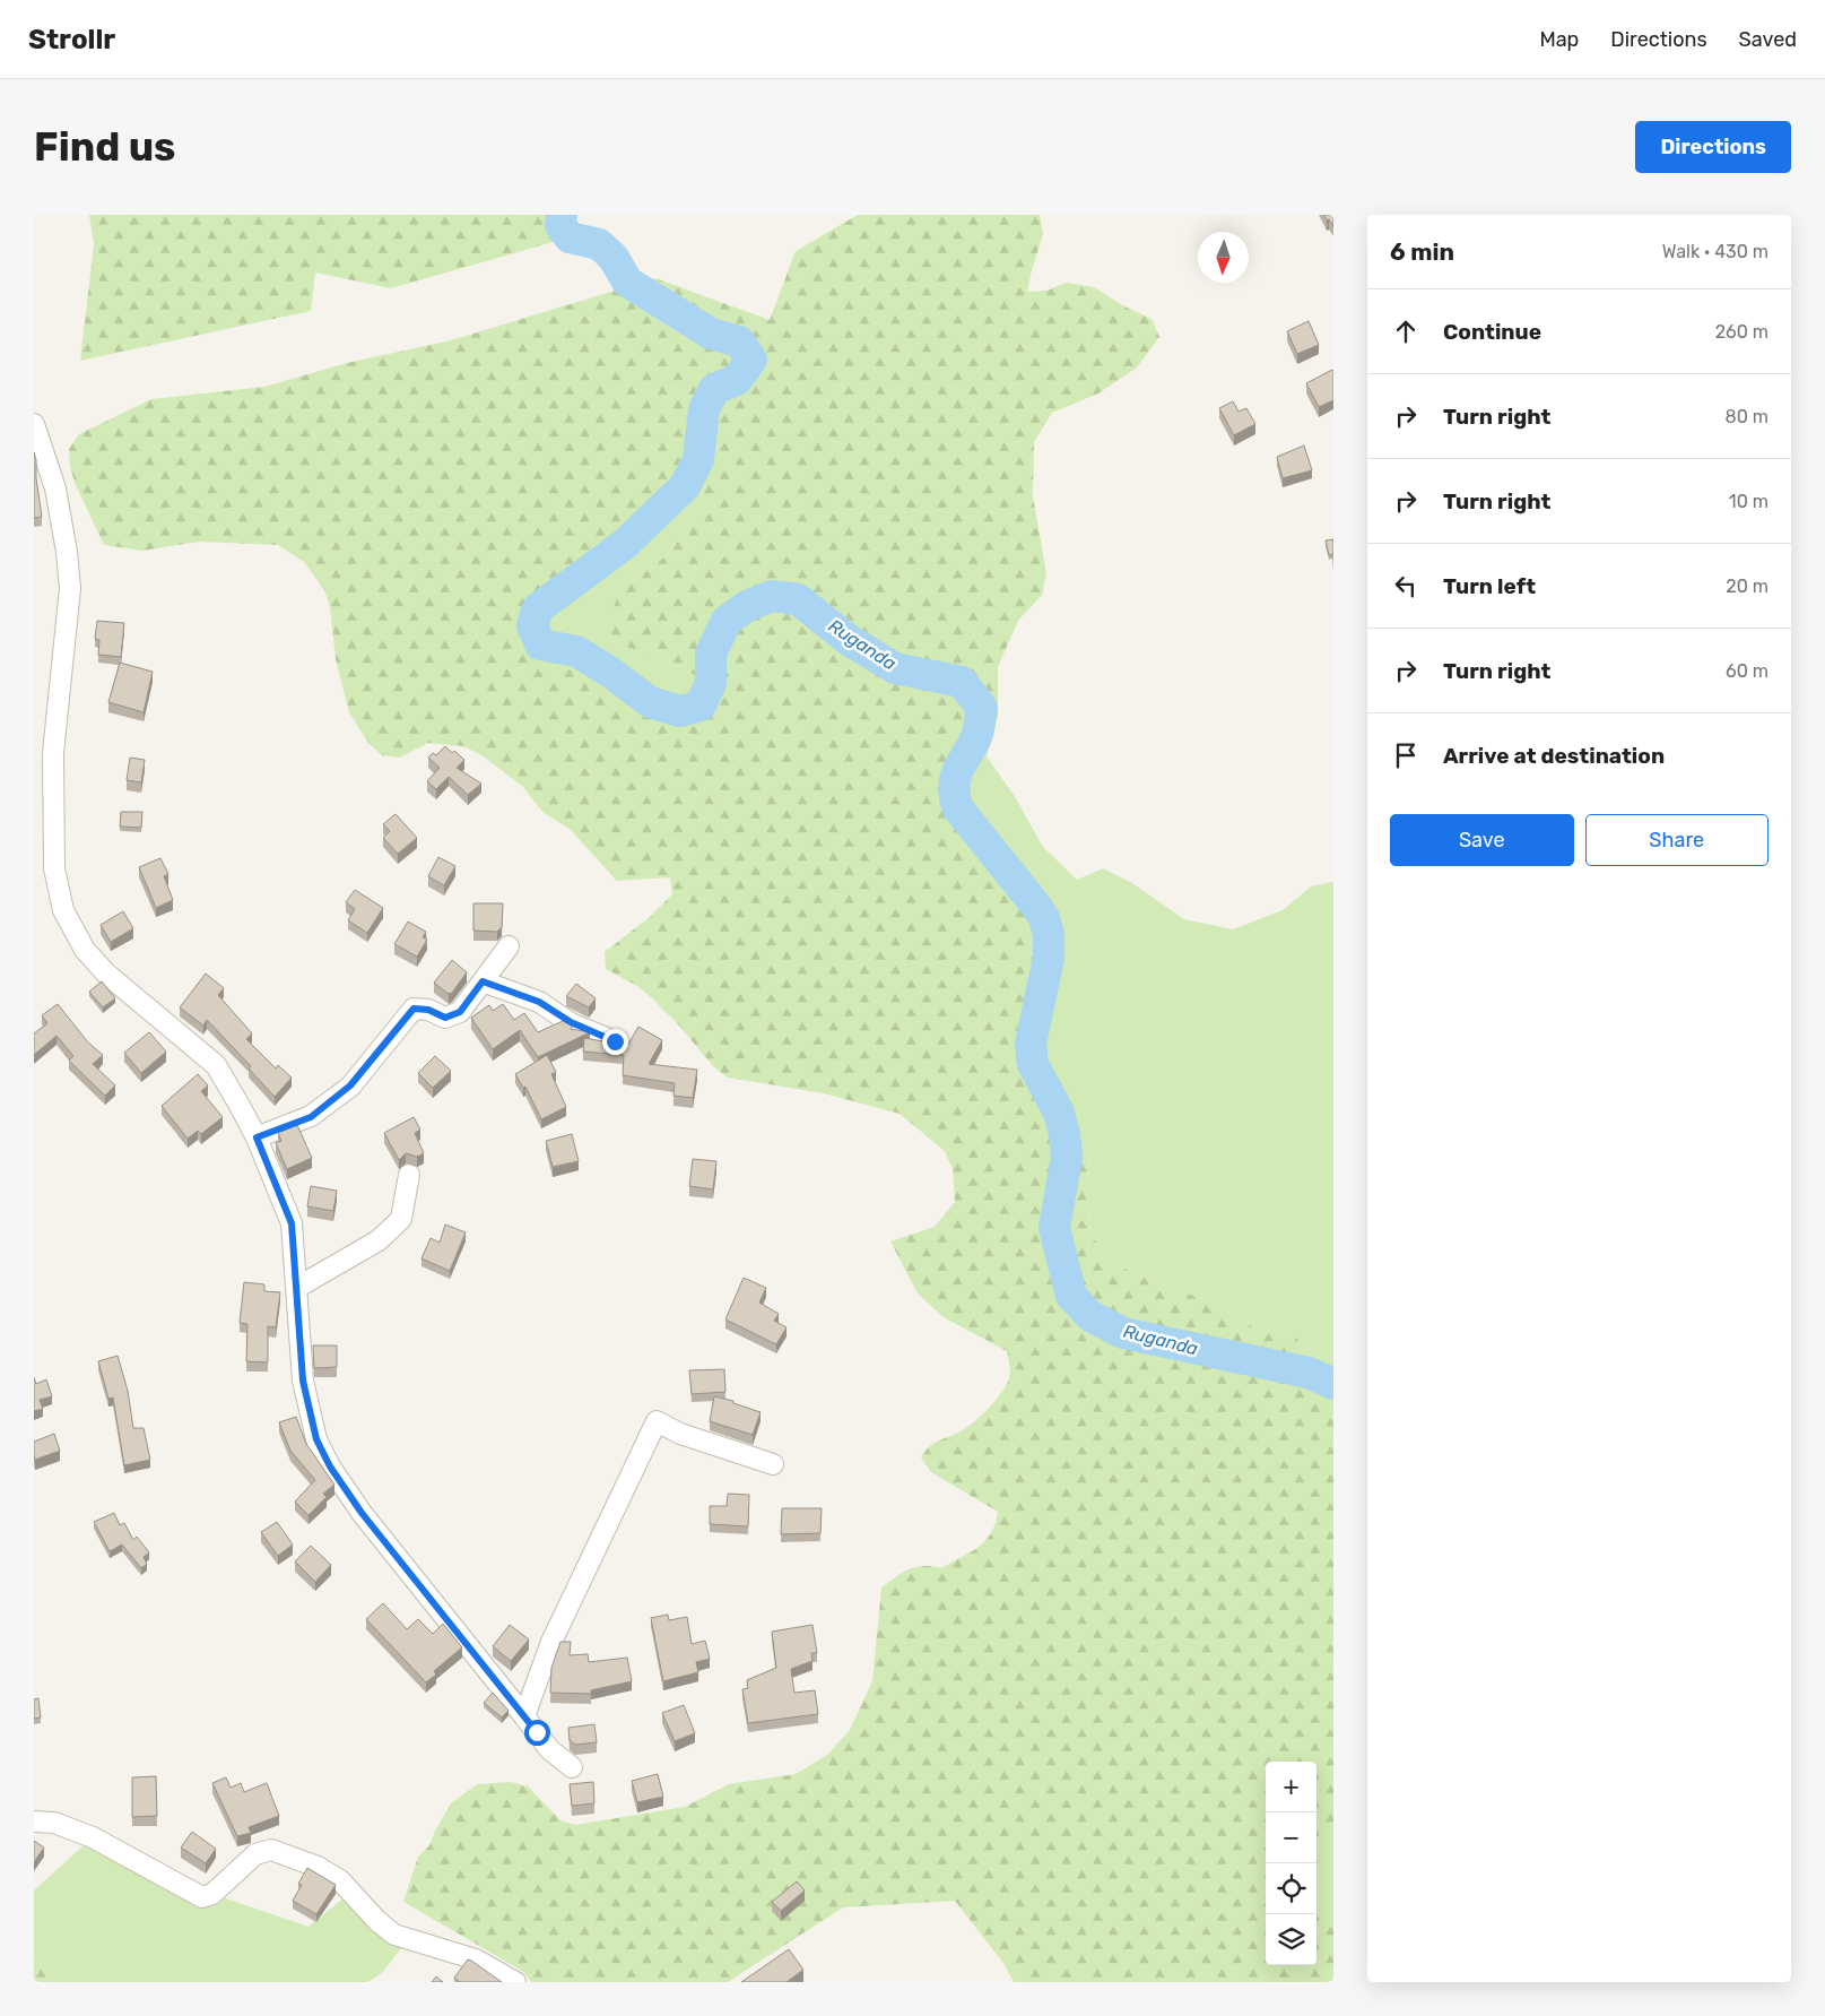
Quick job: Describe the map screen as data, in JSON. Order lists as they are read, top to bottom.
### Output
{
  "water": ["Ruganda"],
  "north": "bottom",
  "page": {
    "header": "Strollr",
    "nav": ["Map", "Directions", "Saved"],
    "buttons": [
      "Directions",
      ["Save", "Share"]
    ],
    "title": "Find us",
    "heading": ["6 min", "Walk · 430 m"],
    "list": [
      ["Continue", "260 m"],
      ["Turn right", "80 m"],
      ["Turn right", "10 m"],
      ["Turn left", "20 m"],
      ["Turn right", "60 m"],
      "Arrive at destination"
    ],
    "map_buttons": ["+", "−"]
  }
}
